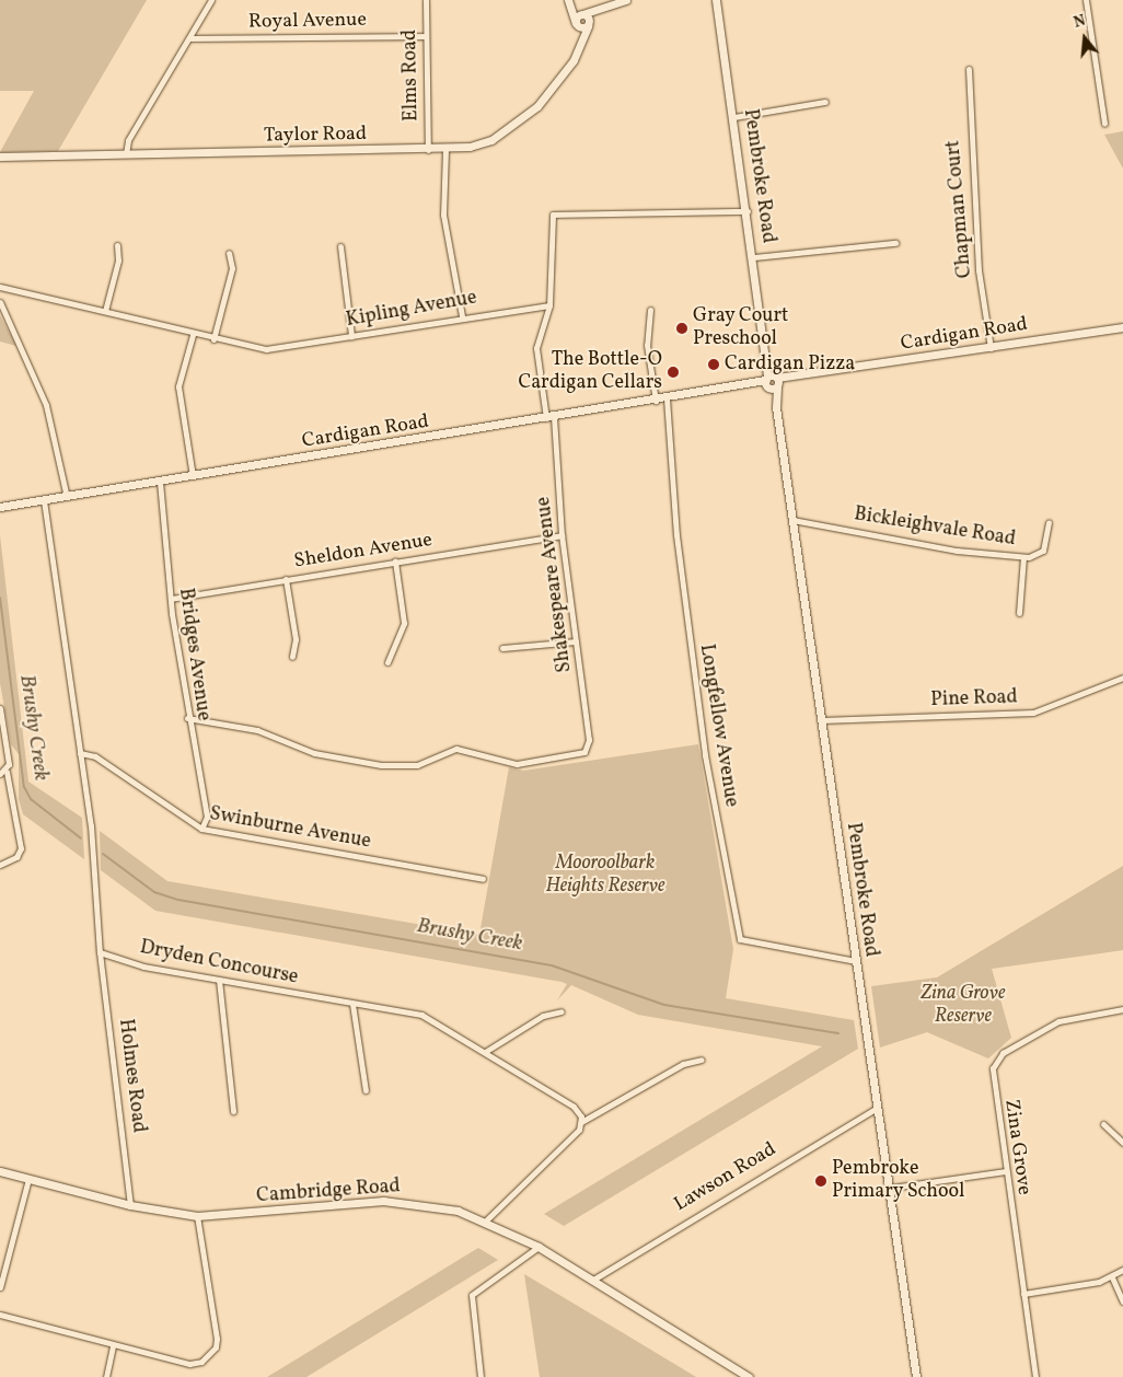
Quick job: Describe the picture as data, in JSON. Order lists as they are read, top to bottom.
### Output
{
  "streets": {
    "street": [
      "Royal Avenue",
      "Elms Road",
      "Taylor Road",
      "Pembroke Road",
      "Chapman Court",
      "Kipling Avenue",
      "Cardigan Road",
      "Bickleighvale Road",
      "Sheldon Avenue",
      "Shakespeare Avenue",
      "Bridges Avenue",
      "Pine Road",
      "Longfellow Avenue",
      "Swinburne Avenue",
      "Dryden Concourse",
      "Holmes Road",
      "Zina Grove",
      "Lawson Road",
      "Cambridge Road"
    ]
  },
  "crossings": [
    ["Royal Avenue", "Elms Road"],
    ["Elms Road", "Taylor Road"],
    ["Pembroke Road", "Cardigan Road"],
    ["Pembroke Road", "Bickleighvale Road"],
    ["Pembroke Road", "Pine Road"],
    ["Pembroke Road", "Longfellow Avenue"],
    ["Pembroke Road", "Lawson Road"],
    ["Chapman Court", "Cardigan Road"],
    ["Kipling Avenue", "Shakespeare Avenue"],
    ["Cardigan Road", "Shakespeare Avenue"],
    ["Cardigan Road", "Bridges Avenue"],
    ["Cardigan Road", "Longfellow Avenue"],
    ["Sheldon Avenue", "Shakespeare Avenue"],
    ["Sheldon Avenue", "Bridges Avenue"],
    ["Shakespeare Avenue", "Bridges Avenue"],
    ["Bridges Avenue", "Swinburne Avenue"],
    ["Dryden Concourse", "Holmes Road"],
    ["Holmes Road", "Cambridge Road"],
    ["Lawson Road", "Cambridge Road"]
  ],
  "water": ["Brushy Creek"],
  "parks": ["Mooroolbark Heights Reserve", "Zina Grove Reserve"],
  "places": [
    "Gray Court Preschool",
    "Cardigan Pizza",
    "The Bottle-O Cardigan Cellars",
    "Pembroke Primary School"
  ],
  "north": "top"
}
